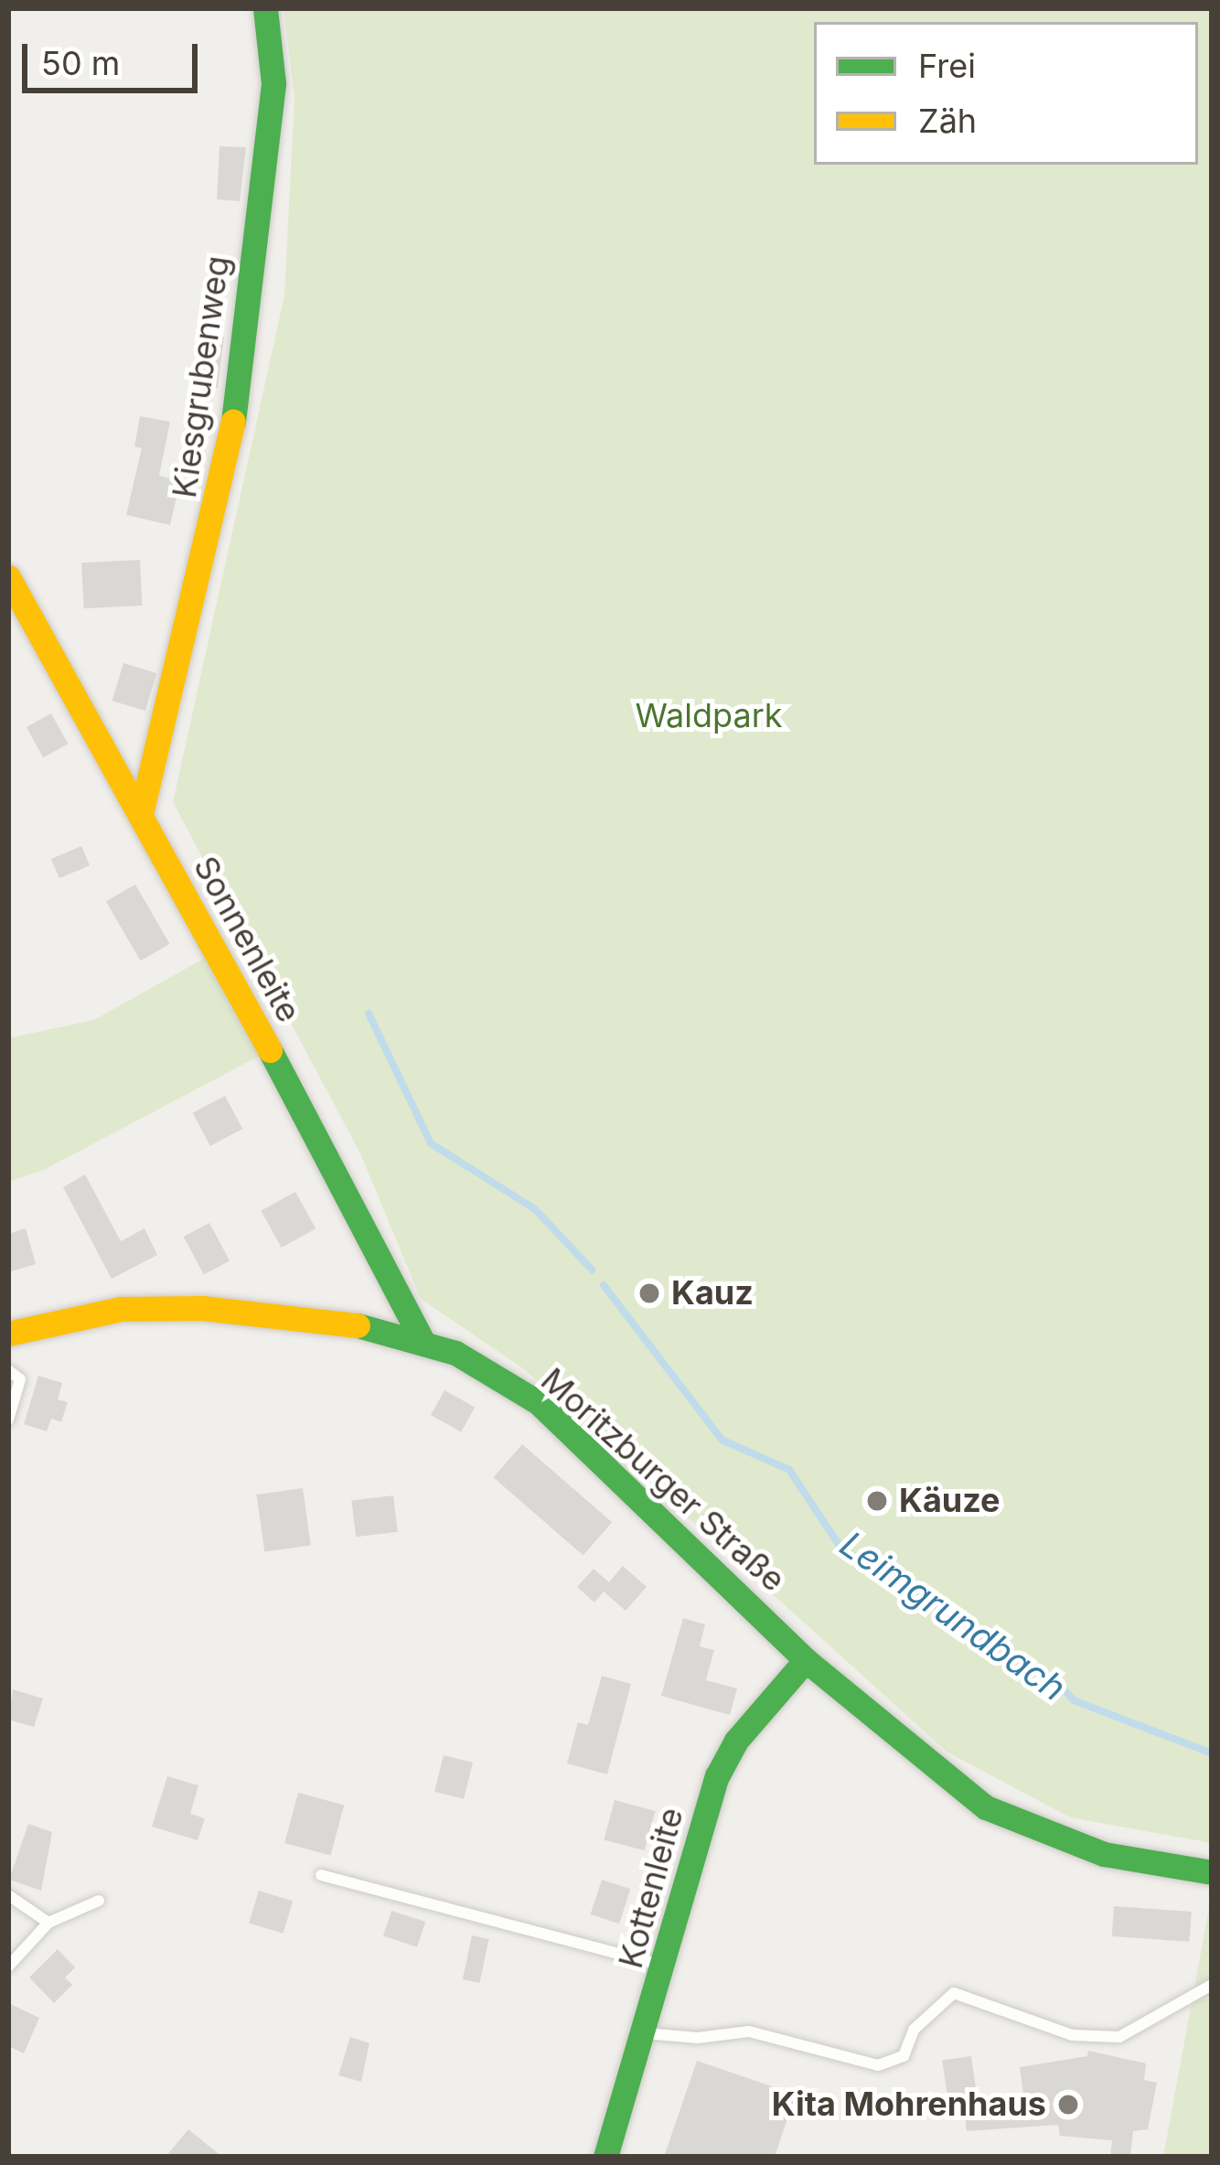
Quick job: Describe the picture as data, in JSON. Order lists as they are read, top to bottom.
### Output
{
  "streets": {
    "street": [
      "Kiesgrubenweg",
      "Sonnenleite",
      "Moritzburger Straße",
      "Kottenleite"
    ]
  },
  "crossings": [
    ["Kiesgrubenweg", "Sonnenleite"],
    ["Sonnenleite", "Moritzburger Straße"],
    ["Moritzburger Straße", "Kottenleite"]
  ],
  "water": ["Leimgrundbach"],
  "parks": ["Waldpark"],
  "places": ["Kauz", "Käuze", "Kita Mohrenhaus"],
  "legend": ["Frei", "Zäh"],
  "scale_bar": "50 m"
}
